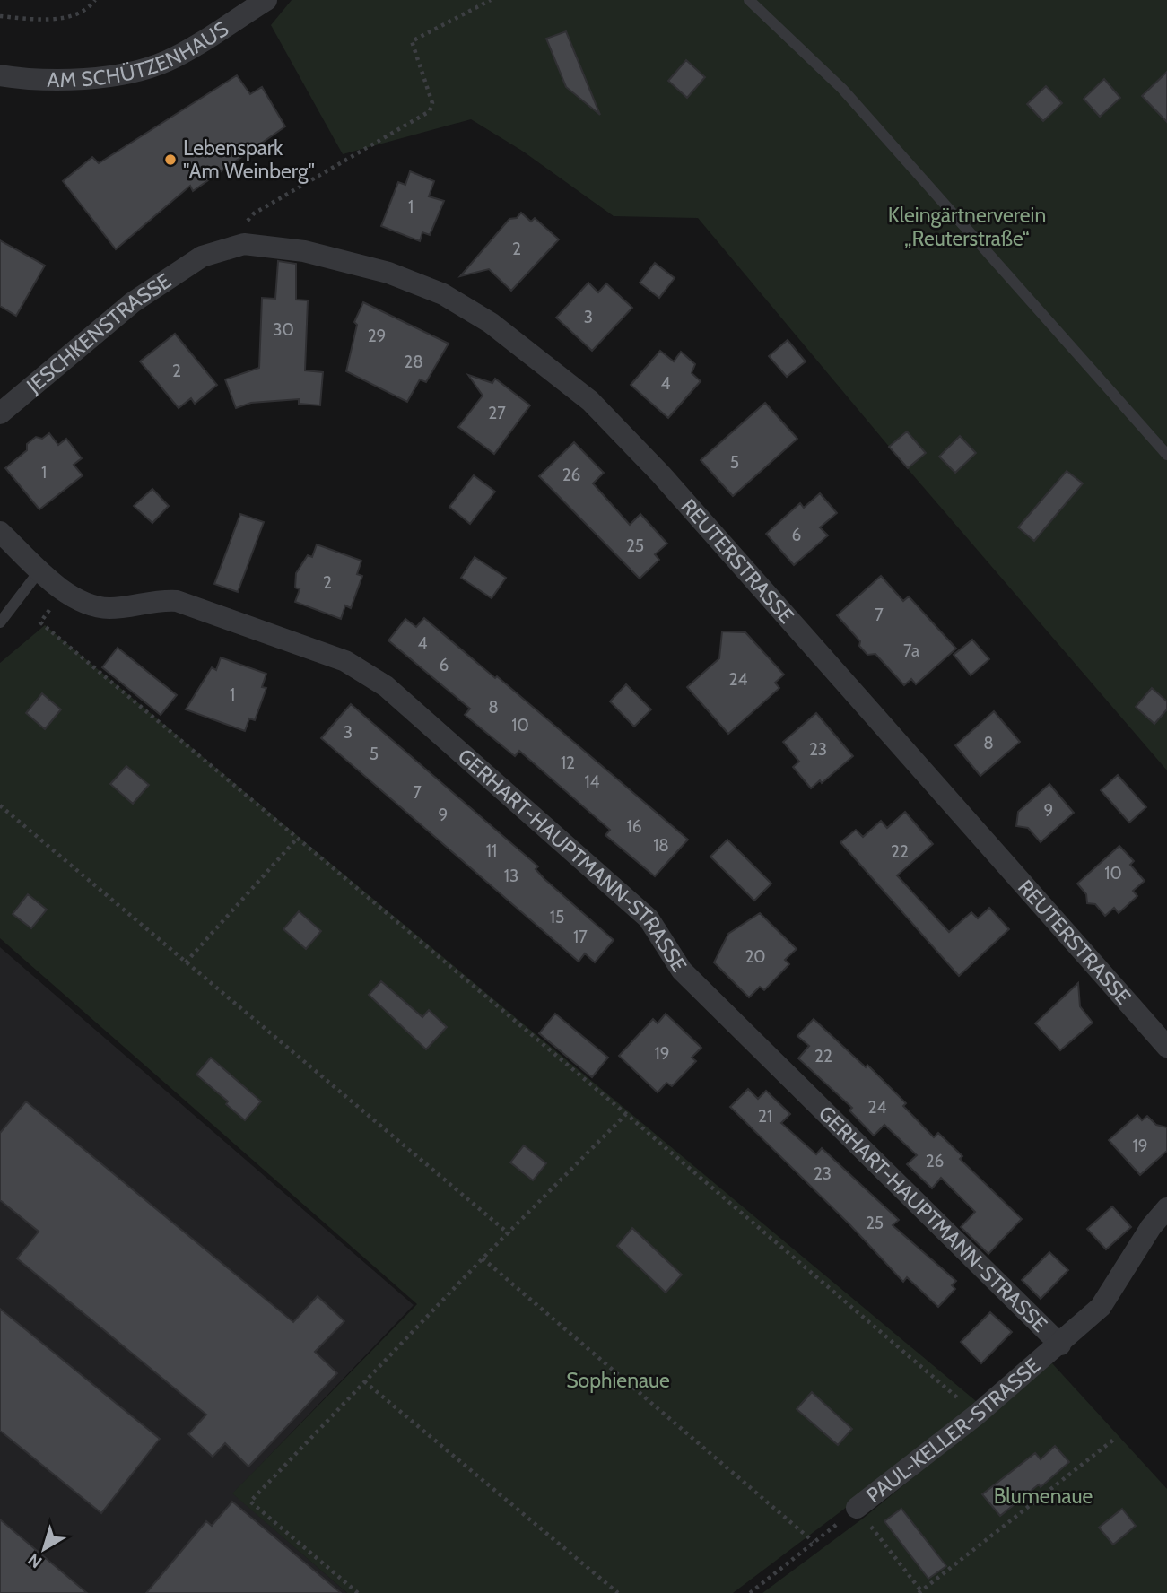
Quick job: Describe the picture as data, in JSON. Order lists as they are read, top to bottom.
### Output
{
  "streets": {
    "street": [
      "AM SCHÜTZENHAUS",
      "JESCHKENSTRASSE",
      "REUTERSTRASSE",
      "GERHART-HAUPTMANN-STRASSE",
      "PAUL-KELLER-STRASSE"
    ]
  },
  "crossings": [
    ["JESCHKENSTRASSE", "REUTERSTRASSE"],
    ["GERHART-HAUPTMANN-STRASSE", "PAUL-KELLER-STRASSE"]
  ],
  "parks": ["Kleingärtnerverein „Reuterstraße“", "Sophienaue", "Blumenaue"],
  "places": ["Lebenspark \"Am Weinberg\""],
  "house_numbers": [
    "1",
    "2",
    "3",
    "30",
    "29",
    "28",
    "2",
    "4",
    "27",
    "5",
    "1",
    "26",
    "6",
    "25",
    "2",
    "7",
    "4",
    "7a",
    "6",
    "24",
    "1",
    "8",
    "10",
    "3",
    "8",
    "23",
    "5",
    "12",
    "14",
    "7",
    "9",
    "9",
    "16",
    "18",
    "11",
    "22",
    "10",
    "13",
    "15",
    "17",
    "20",
    "19",
    "22",
    "24",
    "21",
    "19",
    "26",
    "23",
    "25"
  ],
  "north": "bottom left"
}
